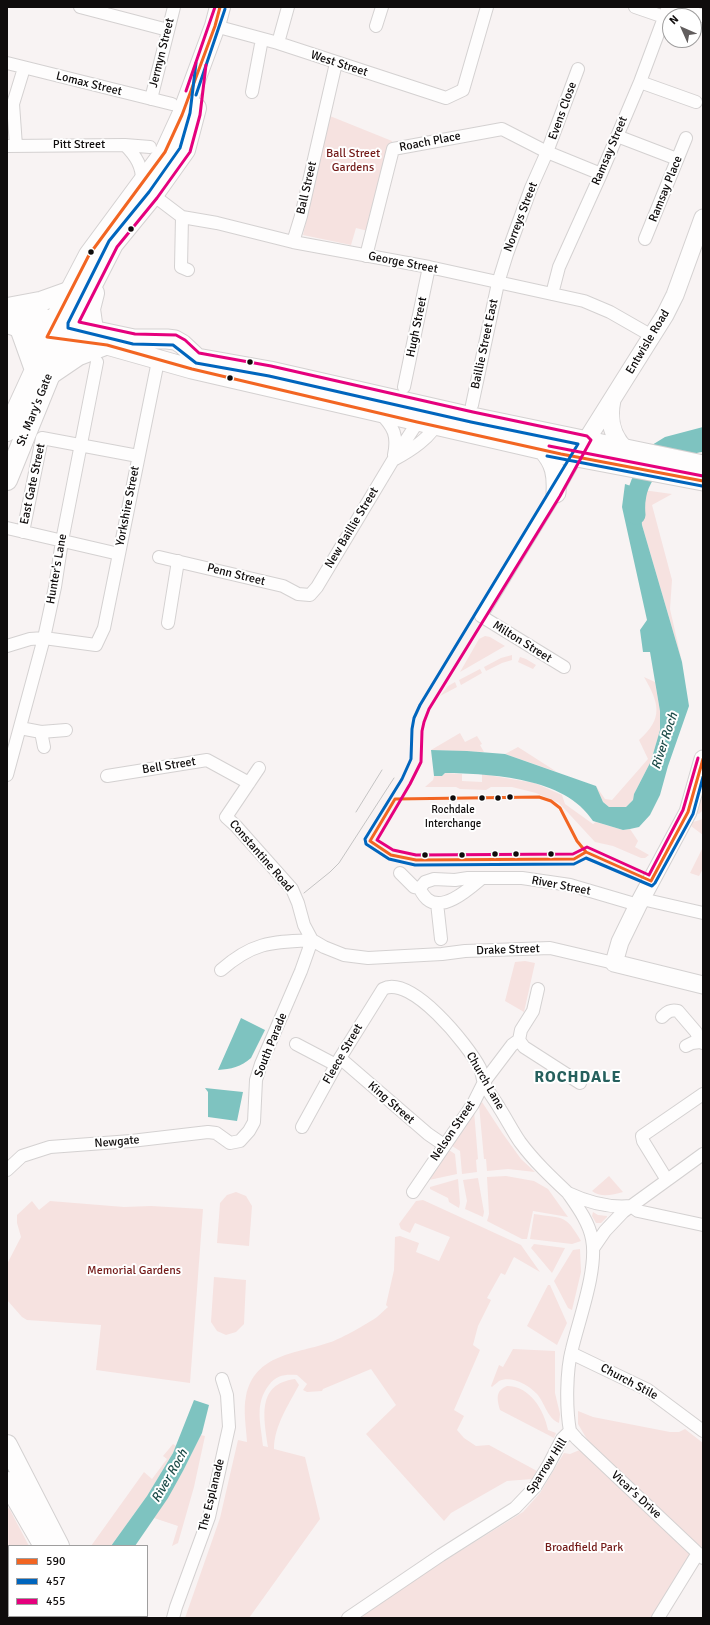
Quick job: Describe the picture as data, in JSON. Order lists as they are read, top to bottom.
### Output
{
  "streets": {
    "highway": ["St. Mary's Gate"],
    "main road": ["Entwisle Road", "Drake Street"],
    "street": [
      "Jermyn Street",
      "West Street",
      "Lomax Street",
      "Evens Close",
      "Roach Place",
      "Pitt Street",
      "Ramsay Street",
      "Ball Street",
      "Ramsay Place",
      "Norreys Street",
      "George Street",
      "Hugh Street",
      "Baillie Street East",
      "East Gate Street",
      "Yorkshire Street",
      "New Baillie Street",
      "Hunter's Lane",
      "Penn Street",
      "Milton Street",
      "Bell Street",
      "Constantine Road",
      "River Street",
      "South Parade",
      "Fleece Street",
      "Church Lane",
      "King Street",
      "Nelson Street",
      "Newgate",
      "Church Stile",
      "Sparrow Hill",
      "The Esplanade",
      "Vicar's Drive"
    ]
  },
  "crossings": [
    ["Jermyn Street", "Lomax Street"],
    ["West Street", "Ball Street"],
    ["Evens Close", "Roach Place"],
    ["Evens Close", "Norreys Street"],
    ["Roach Place", "Norreys Street"],
    ["Roach Place", "George Street"],
    ["Ramsay Street", "George Street"],
    ["Ball Street", "George Street"],
    ["Norreys Street", "George Street"],
    ["Norreys Street", "Baillie Street East"],
    ["George Street", "Hugh Street"],
    ["George Street", "Entwisle Road"],
    ["George Street", "Baillie Street East"],
    ["East Gate Street", "Yorkshire Street"],
    ["East Gate Street", "Hunter's Lane"],
    ["Yorkshire Street", "Hunter's Lane"],
    ["New Baillie Street", "Penn Street"],
    ["Bell Street", "Constantine Road"],
    ["Constantine Road", "Drake Street"],
    ["Constantine Road", "South Parade"],
    ["Drake Street", "South Parade"],
    ["South Parade", "Newgate"],
    ["Fleece Street", "Church Lane"],
    ["Fleece Street", "King Street"],
    ["Church Lane", "Nelson Street"],
    ["Church Lane", "Sparrow Hill"],
    ["King Street", "Nelson Street"],
    ["Church Stile", "Sparrow Hill"],
    ["Sparrow Hill", "Vicar's Drive"]
  ],
  "districts": ["ROCHDALE"],
  "water": ["River Roch"],
  "parks": ["Ball Street Gardens", "Memorial Gardens", "Broadfield Park"],
  "places": ["Rochdale Interchange"],
  "lines": ["transit line 590", "transit line 455", "transit line 457"],
  "legend": ["590", "457", "455"],
  "north": "top left"
}
